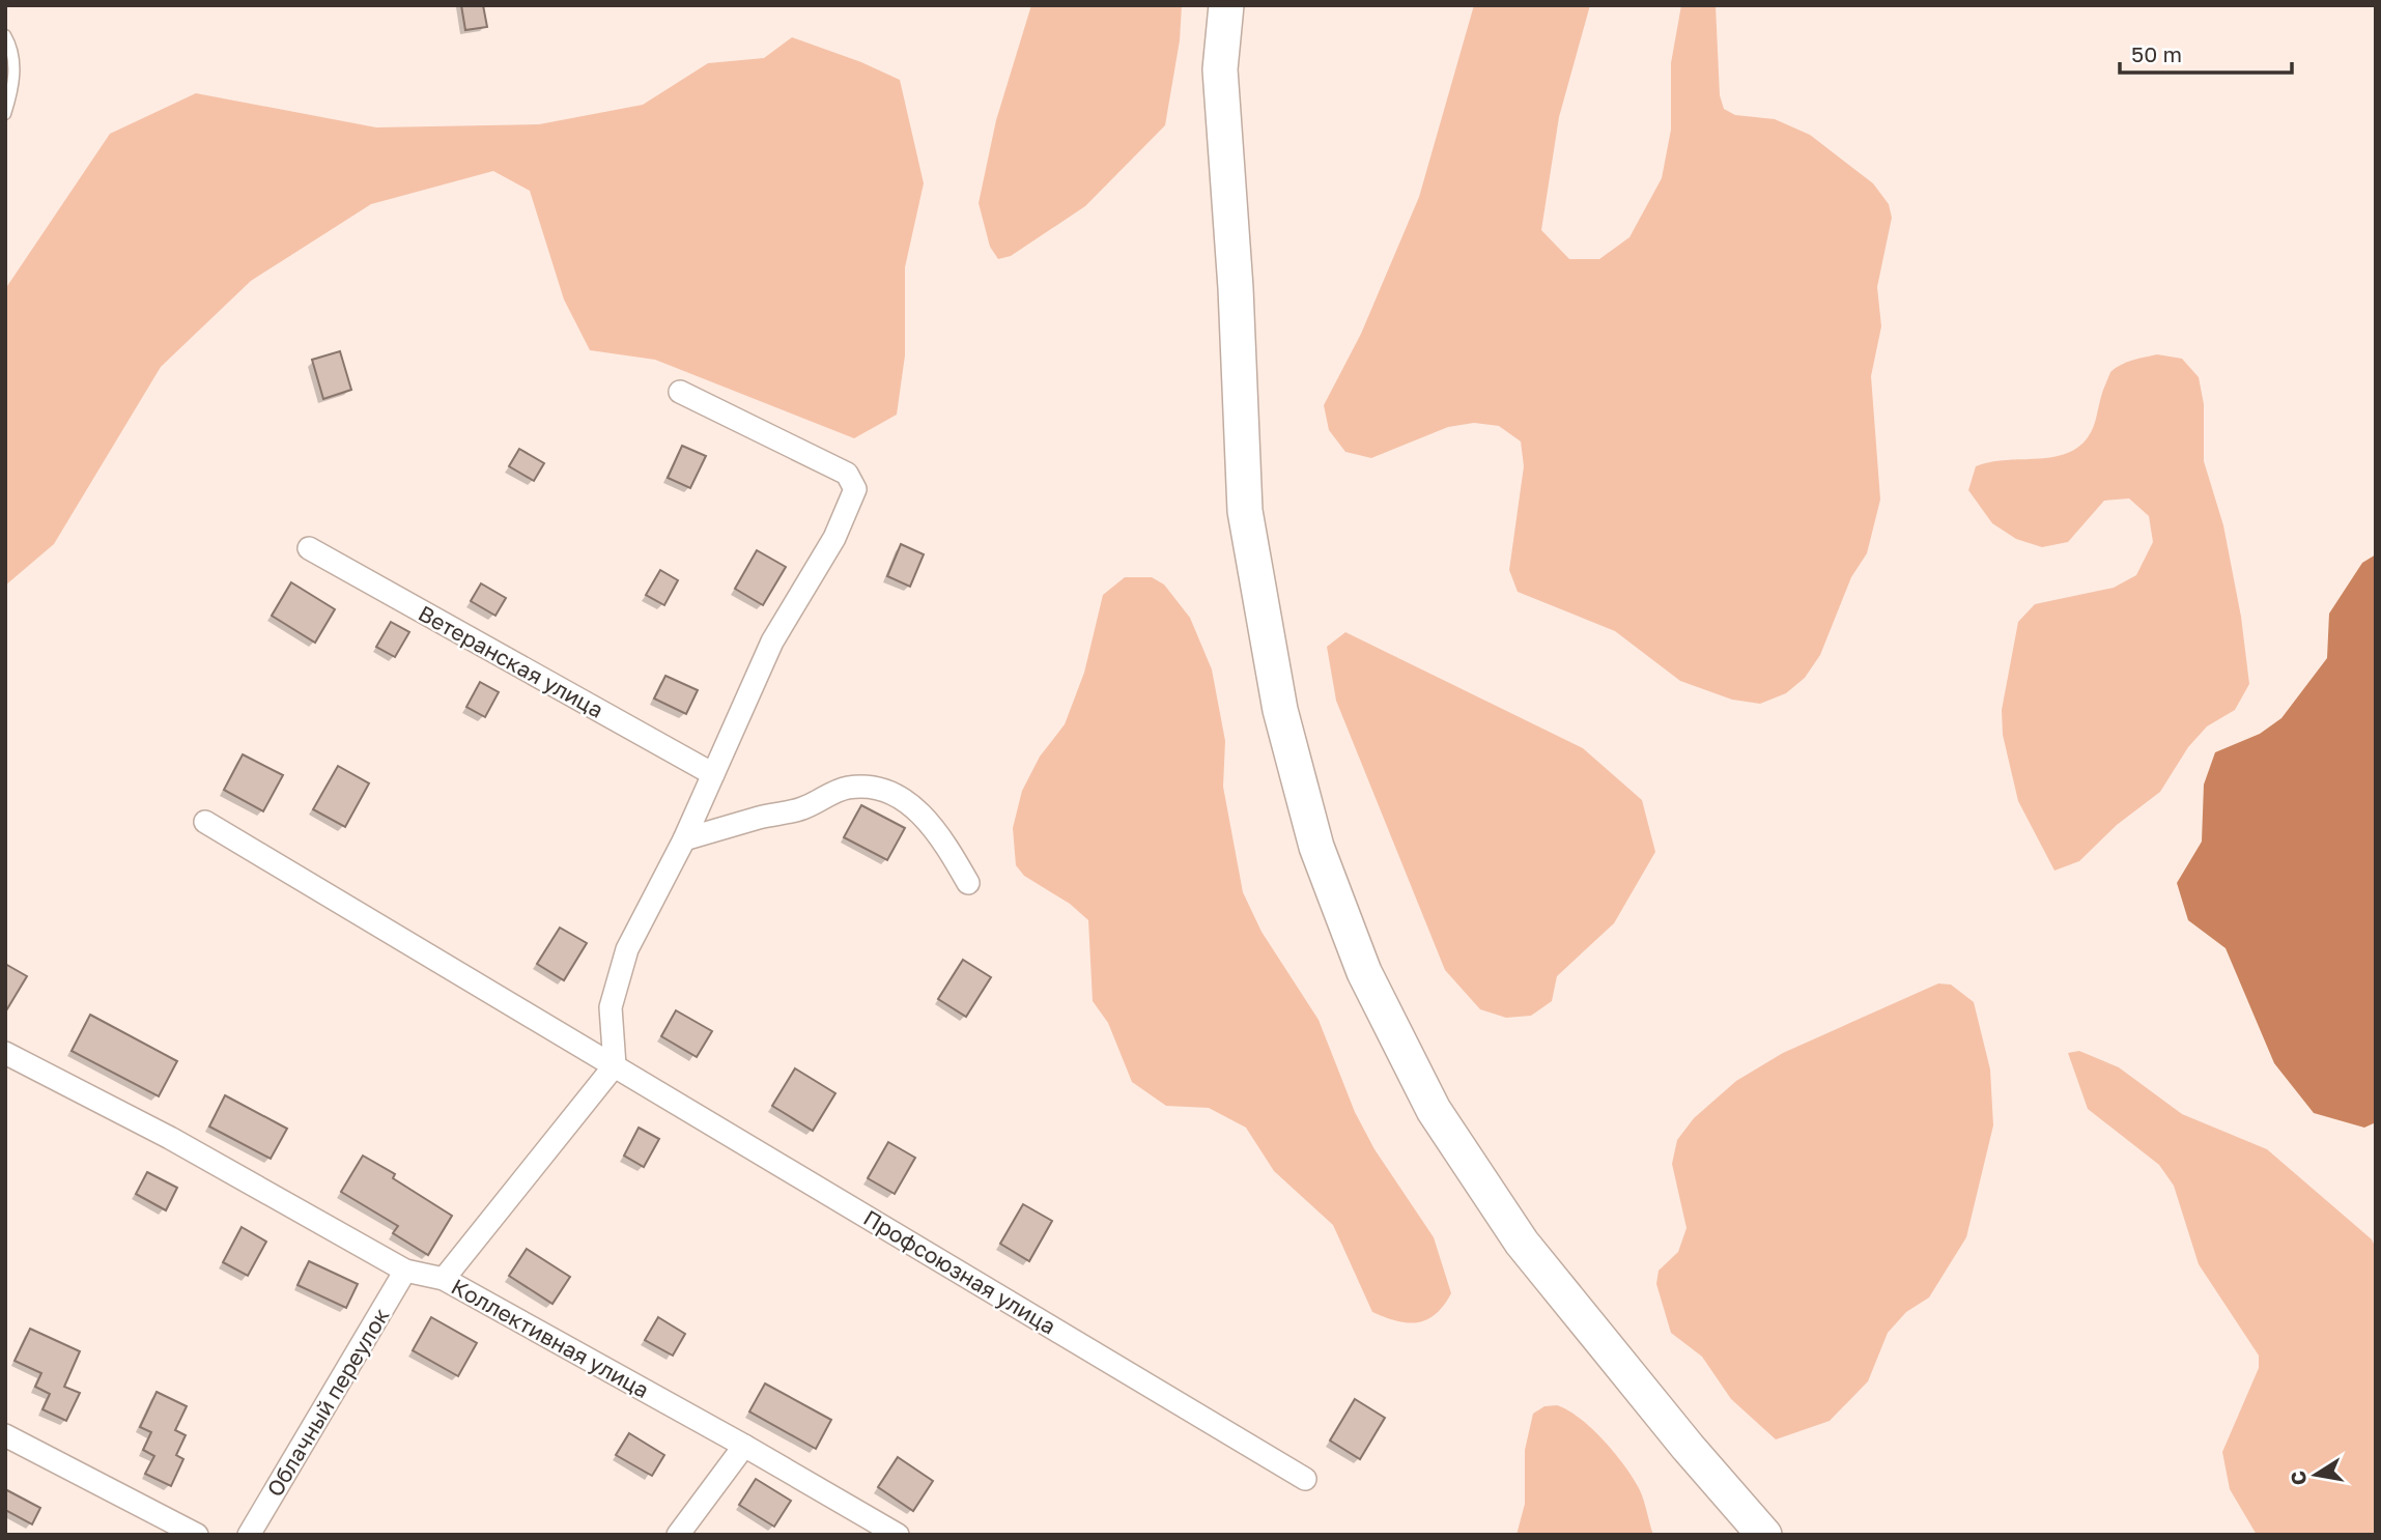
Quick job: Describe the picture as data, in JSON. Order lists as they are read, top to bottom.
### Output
{
  "streets": {
    "street": [
      "Ветеранская улица",
      "Профсоюзная улица",
      "Коллективная улица",
      "Облачный переулок"
    ]
  },
  "crossings": [
    ["Коллективная улица", "Облачный переулок"]
  ],
  "scale_bar": "50 m",
  "north": "left"
}
